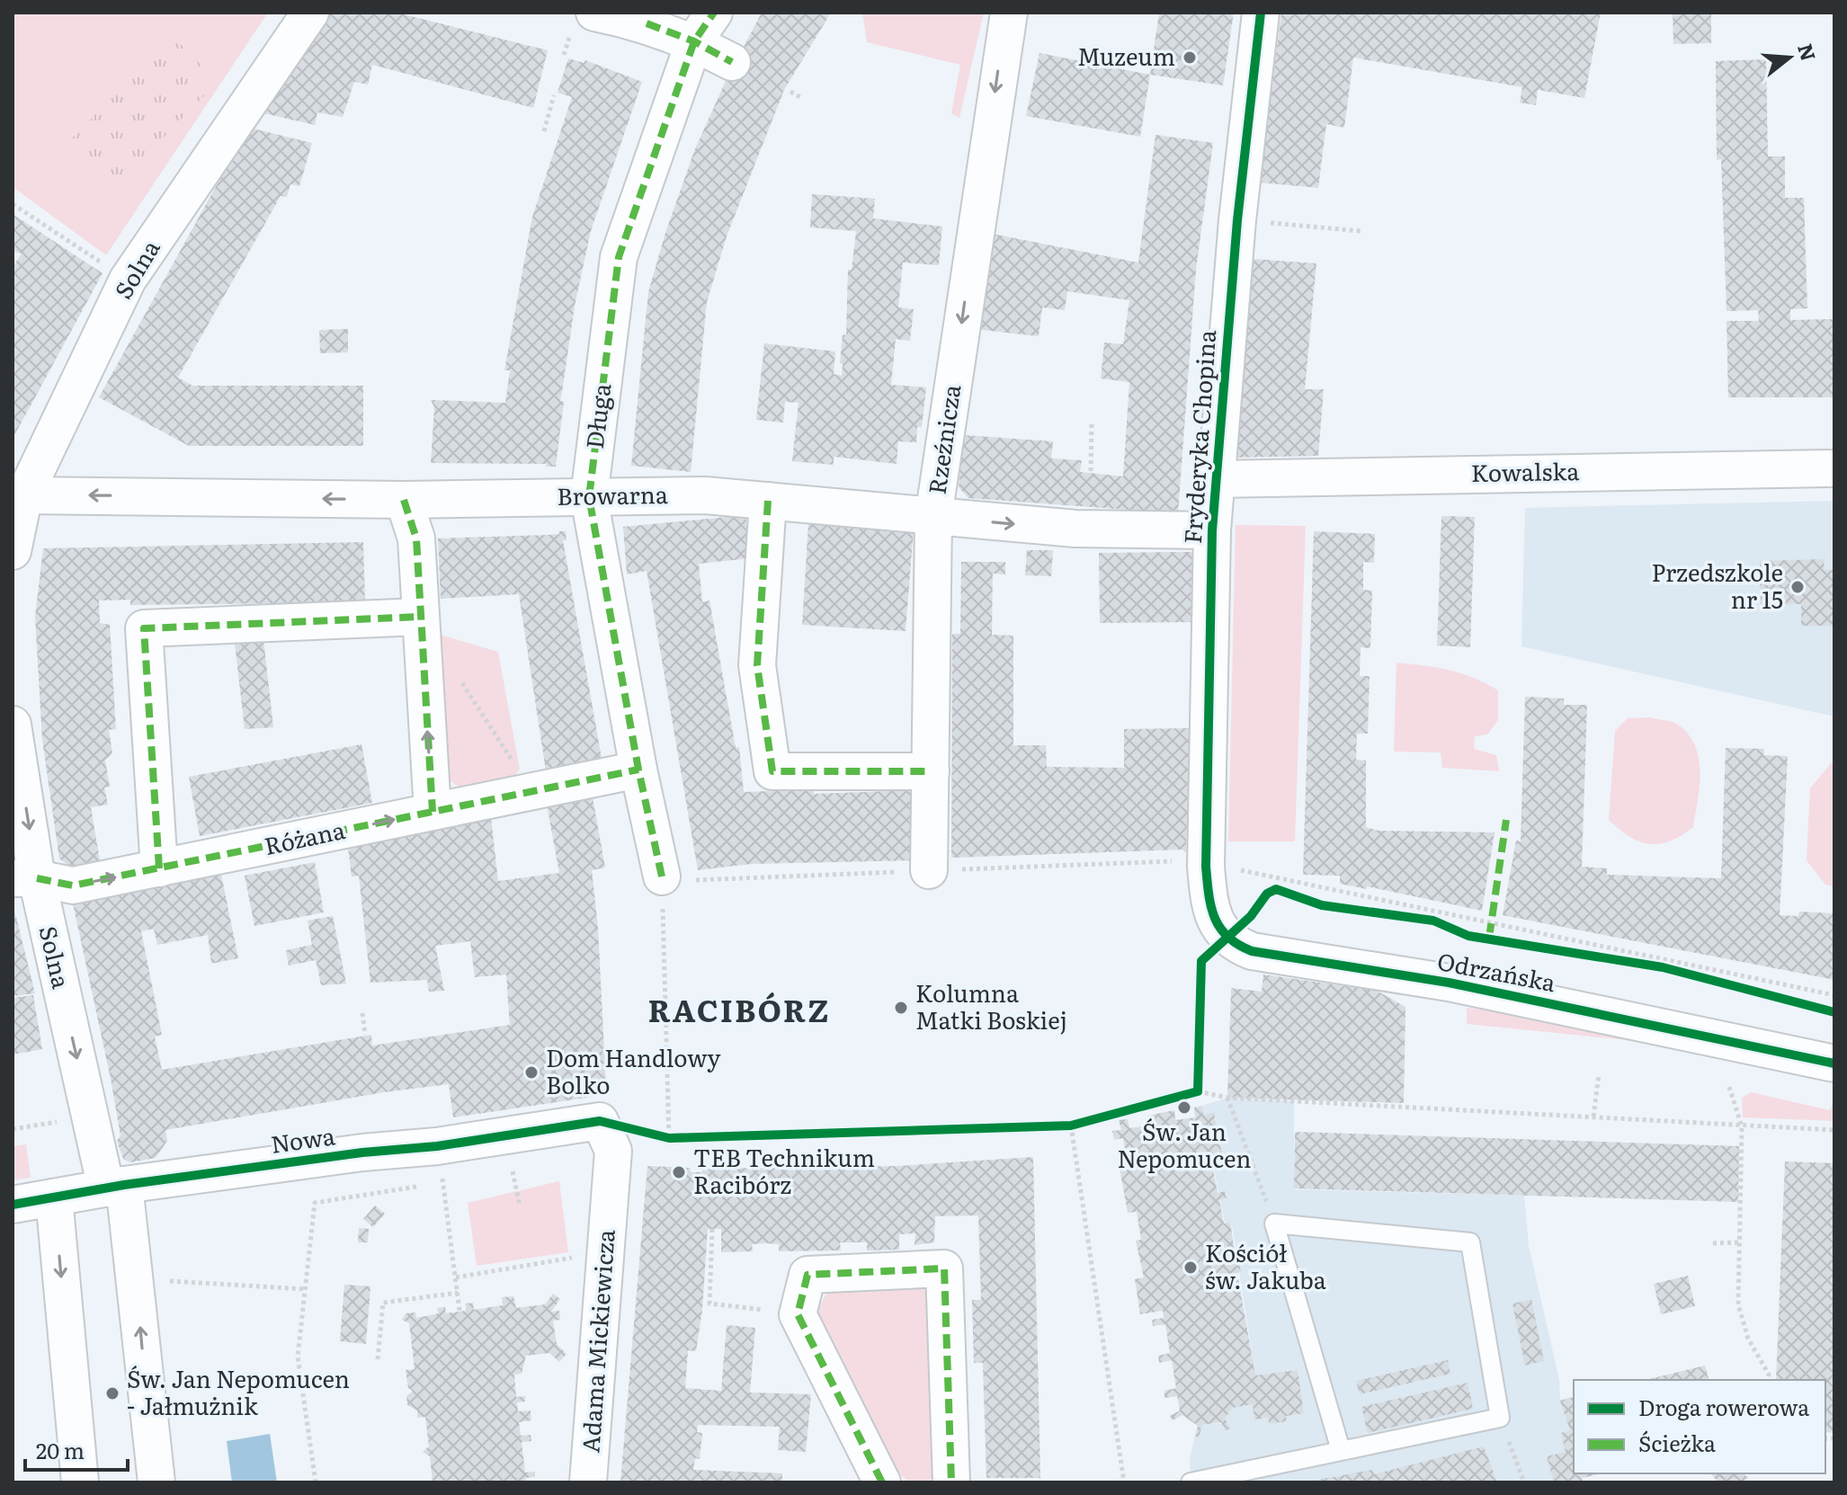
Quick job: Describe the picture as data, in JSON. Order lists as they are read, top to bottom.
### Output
{
  "streets": {
    "street": [
      "Solna",
      "Długa",
      "Fryderyka Chopina",
      "Rzeźnicza",
      "Kowalska",
      "Browarna",
      "Różana",
      "Odrzańska",
      "Nowa",
      "Adama Mickiewicza"
    ]
  },
  "crossings": [
    ["Solna", "Browarna"],
    ["Solna", "Różana"],
    ["Solna", "Nowa"],
    ["Długa", "Browarna"],
    ["Długa", "Różana"],
    ["Fryderyka Chopina", "Kowalska"],
    ["Fryderyka Chopina", "Browarna"],
    ["Rzeźnicza", "Browarna"],
    ["Nowa", "Adama Mickiewicza"]
  ],
  "one_way": ["Rzeźnicza", "Różana"],
  "districts": ["RACIBÓRZ"],
  "places": [
    "Muzeum",
    "Przedszkole nr 15",
    "Kolumna Matki Boskiej",
    "Dom Handlowy Bolko",
    "Św. Jan Nepomucen",
    "TEB Technikum Racibórz",
    "Kościół św. Jakuba",
    "Św. Jan Nepomucen - Jałmużnik"
  ],
  "legend": ["Droga rowerowa", "Ścieżka"],
  "scale_bar": "20 m",
  "north": "right"
}
